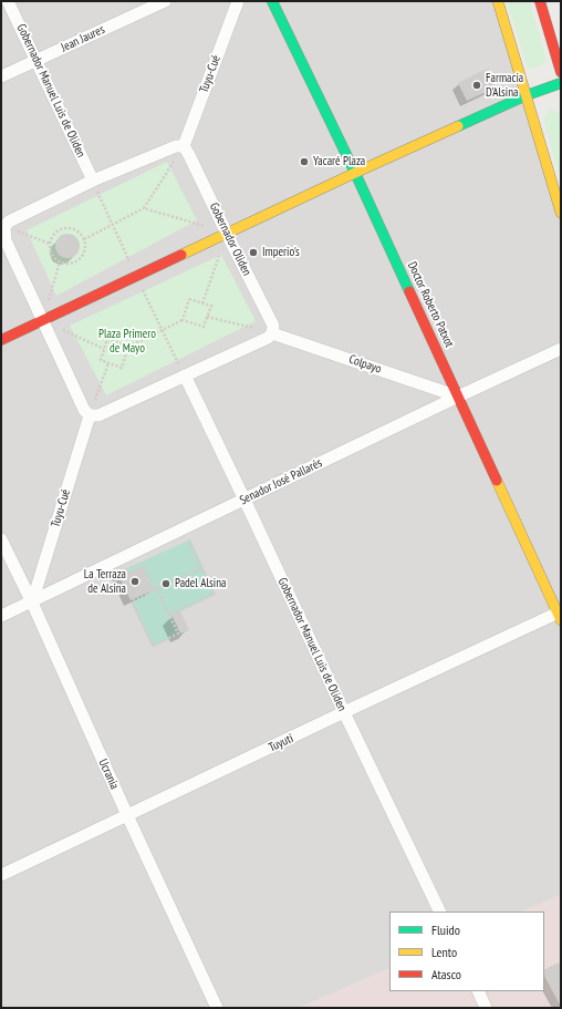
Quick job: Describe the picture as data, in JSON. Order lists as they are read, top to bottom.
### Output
{
  "streets": {
    "street": [
      "Jean Jaures",
      "Tuyu-Cué",
      "Gobernador Manuel Luis de Oliden",
      "Gobernador Oliden",
      "Doctor Roberto Patxot",
      "Colpayo",
      "Senador José Pallarés",
      "Tuyutí",
      "Ucrania"
    ]
  },
  "crossings": [
    ["Jean Jaures", "Gobernador Manuel Luis de Oliden"],
    ["Tuyu-Cué", "Gobernador Oliden"],
    ["Tuyu-Cué", "Senador José Pallarés"],
    ["Tuyu-Cué", "Ucrania"],
    ["Gobernador Manuel Luis de Oliden", "Senador José Pallarés"],
    ["Gobernador Manuel Luis de Oliden", "Tuyutí"],
    ["Gobernador Oliden", "Colpayo"],
    ["Doctor Roberto Patxot", "Colpayo"],
    ["Doctor Roberto Patxot", "Senador José Pallarés"],
    ["Doctor Roberto Patxot", "Tuyutí"],
    ["Colpayo", "Senador José Pallarés"],
    ["Senador José Pallarés", "Ucrania"],
    ["Tuyutí", "Ucrania"]
  ],
  "parks": ["Plaza Primero de Mayo"],
  "places": [
    "Farmacia D'Alsina",
    "Yacaré Plaza",
    "Imperio's",
    "La Terraza de Alsina",
    "Padel Alsina"
  ],
  "legend": ["Fluido", "Lento", "Atasco"]
}
